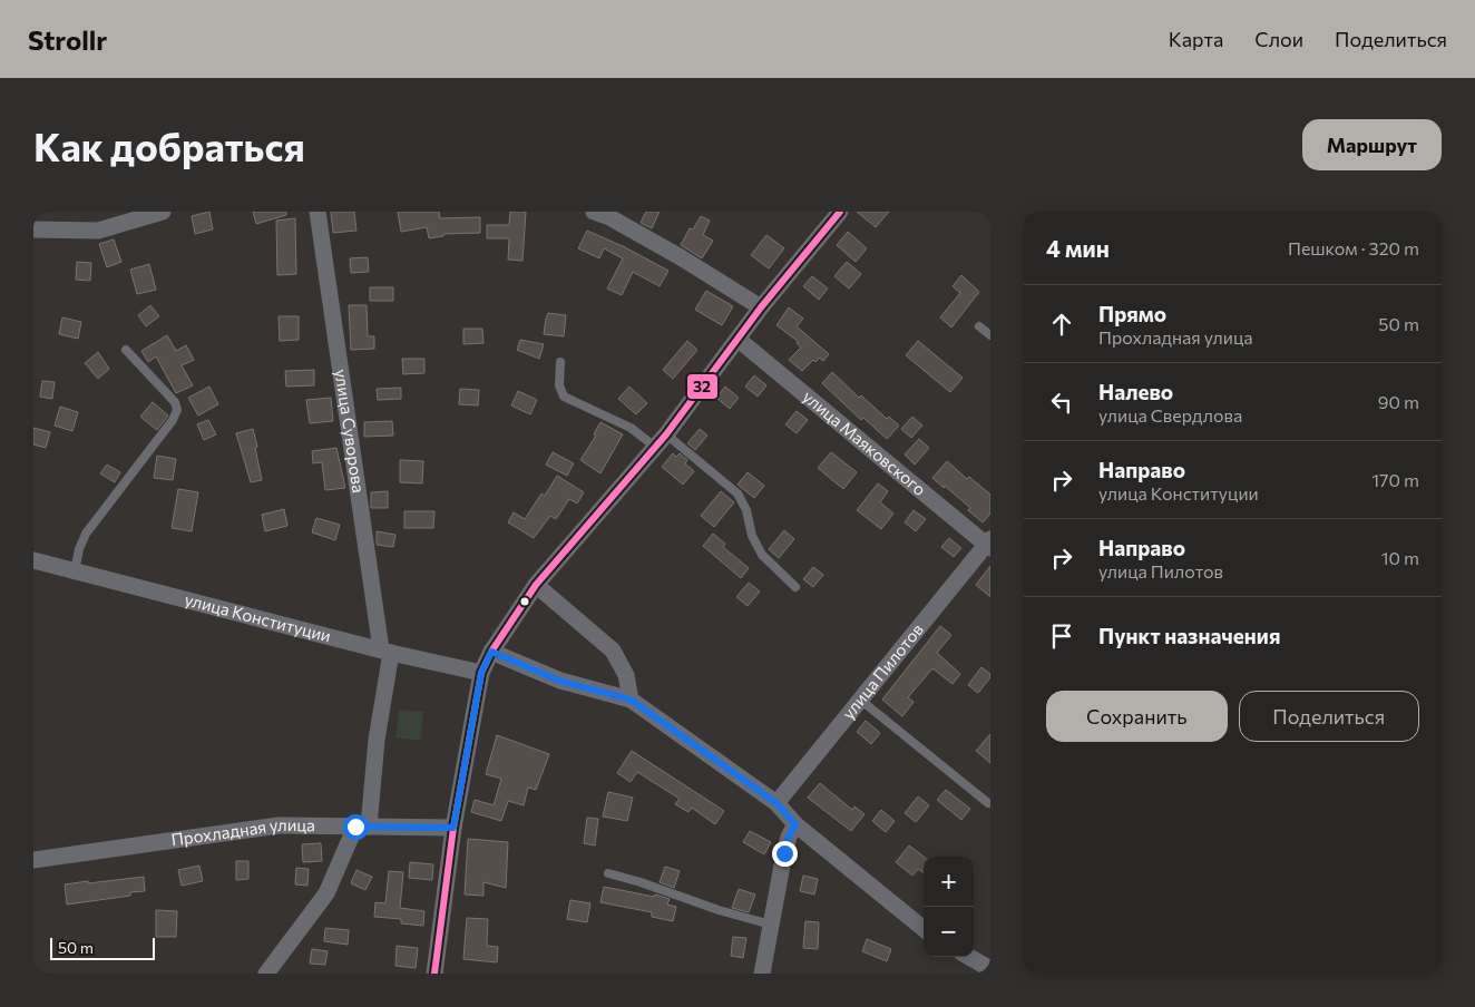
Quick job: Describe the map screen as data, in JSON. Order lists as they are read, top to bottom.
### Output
{
  "streets": {
    "street": [
      "улица Суворова",
      "улица Маяковского",
      "улица Конституции",
      "улица Пилотов",
      "Прохладная улица"
    ]
  },
  "crossings": [
    ["улица Суворова", "улица Конституции"],
    ["улица Суворова", "Прохладная улица"],
    ["улица Маяковского", "улица Пилотов"]
  ],
  "lines": ["transit line 32"],
  "scale_bar": "50 m",
  "page": {
    "header": "Strollr",
    "nav": ["Карта", "Слои", "Поделиться"],
    "buttons": [
      "Маршрут",
      ["Сохранить", "Поделиться"]
    ],
    "title": "Как добраться",
    "heading": ["4 мин", "Пешком · 320 m"],
    "list": [
      ["Прямо", "Прохладная улица", "50 m"],
      ["Налево", "улица Свердлова", "90 m"],
      ["Направо", "улица Конституции", "170 m"],
      ["Направо", "улица Пилотов", "10 m"],
      "Пункт назначения"
    ],
    "map_buttons": ["+", "−"],
    "scale": "50 m"
  }
}
